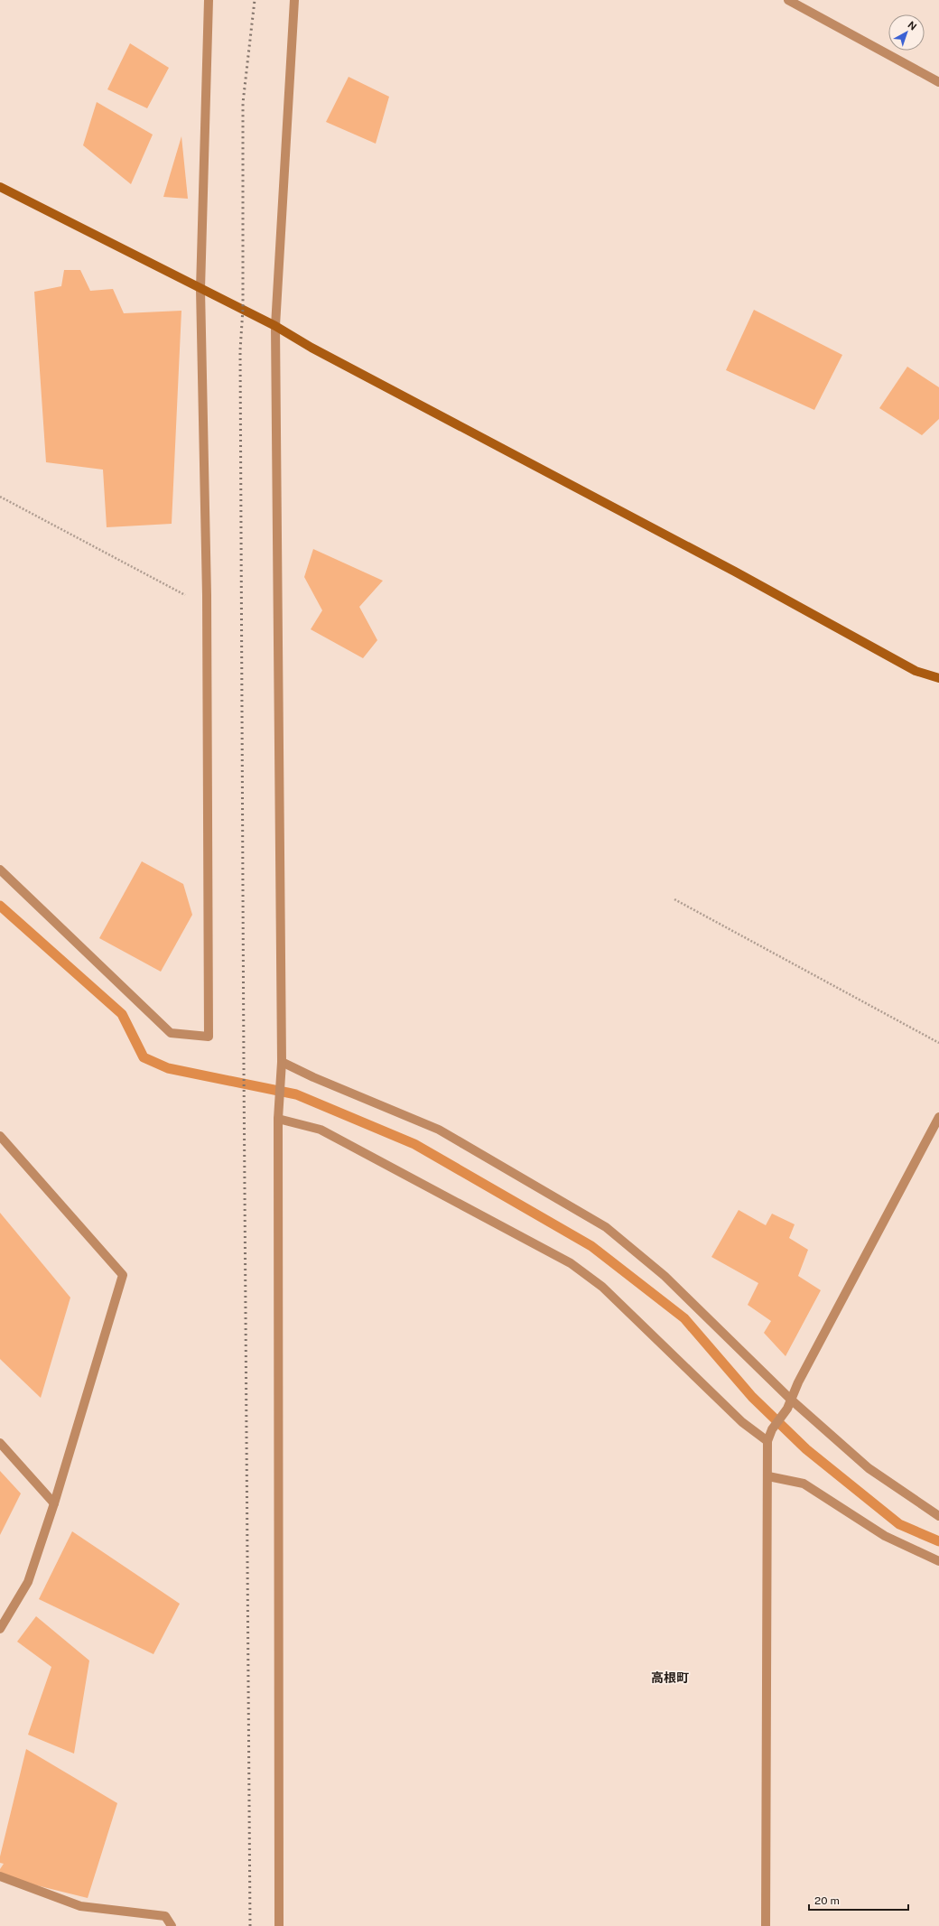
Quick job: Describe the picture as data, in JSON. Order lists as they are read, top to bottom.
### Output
{
  "districts": ["高根町"],
  "scale_bar": "20 m",
  "north": "top right"
}
